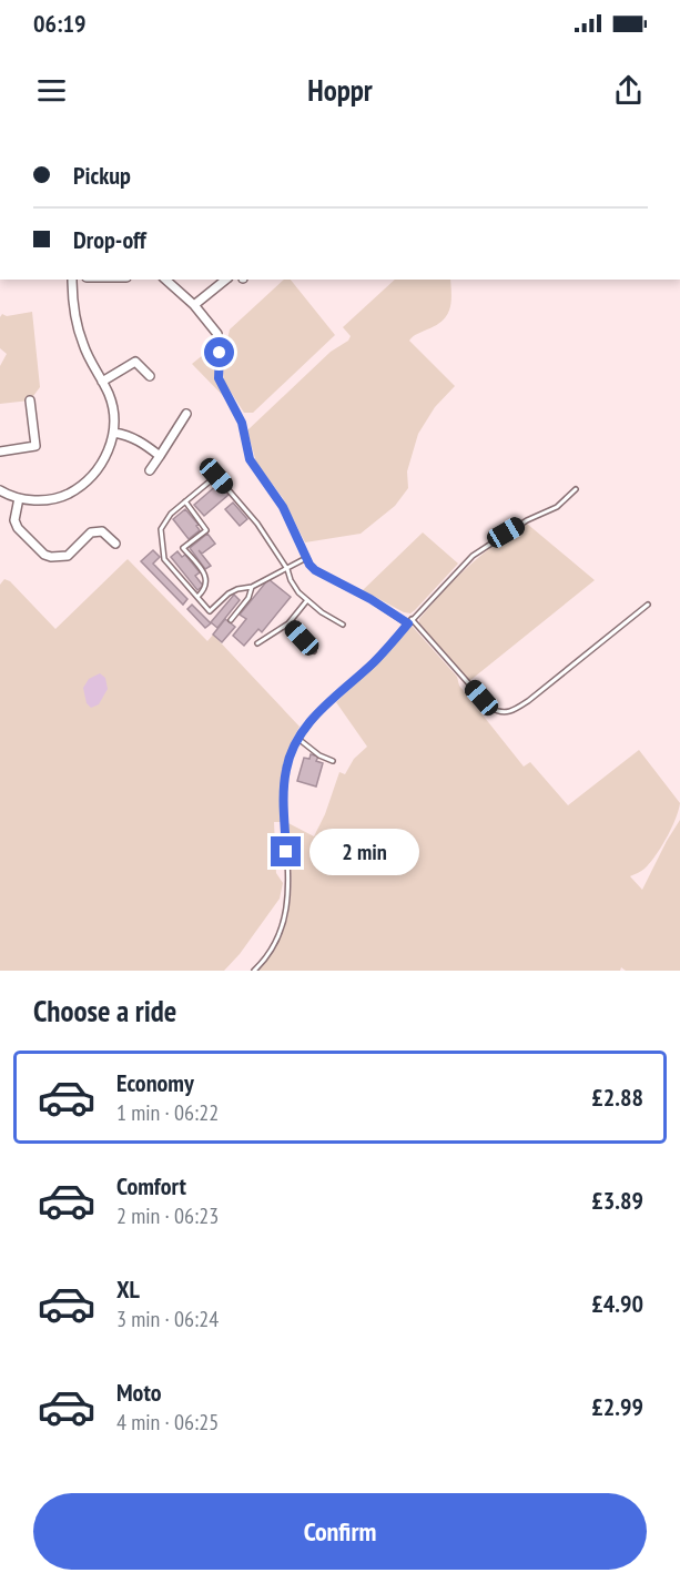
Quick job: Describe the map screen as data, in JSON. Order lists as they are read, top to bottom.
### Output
{
  "page": {
    "status": "06:19",
    "header": "Hoppr",
    "banner": ["Pickup", "Drop-off"],
    "bubble": "2 min",
    "heading": "Choose a ride",
    "list": [
      {
        "name": "Economy",
        "note": "1 min · 06:22",
        "value": "£2.88"
      },
      {
        "name": "Comfort",
        "note": "2 min · 06:23",
        "value": "£3.89"
      },
      {
        "name": "XL",
        "note": "3 min · 06:24",
        "value": "£4.90"
      },
      {
        "name": "Moto",
        "note": "4 min · 06:25",
        "value": "£2.99"
      }
    ],
    "buttons": "Confirm"
  }
}
